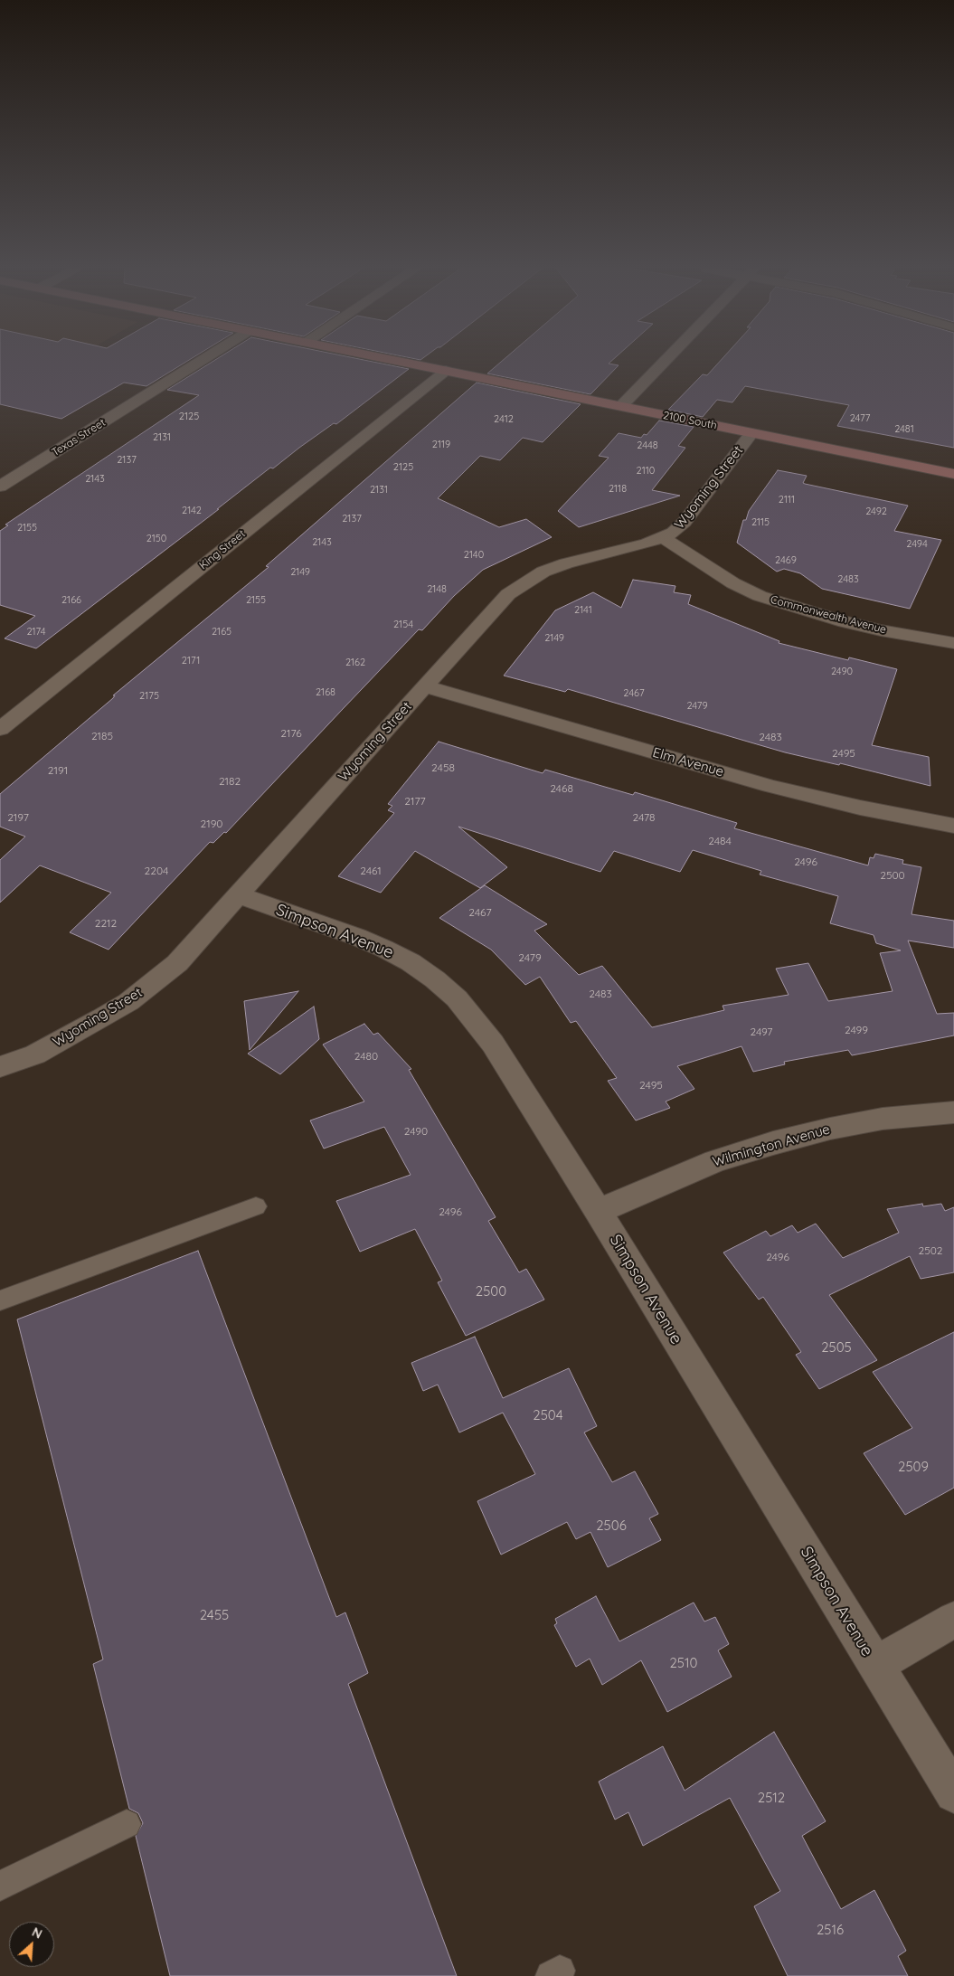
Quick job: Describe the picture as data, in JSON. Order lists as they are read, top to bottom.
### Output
{
  "streets": {
    "street": [
      "2100 South",
      "Texas Street",
      "Wyoming Street",
      "King Street",
      "Commonwealth Avenue",
      "Elm Avenue",
      "Simpson Avenue",
      "Wilmington Avenue"
    ]
  },
  "crossings": [
    ["2100 South", "Wyoming Street"],
    ["2100 South", "King Street"],
    ["Wyoming Street", "Commonwealth Avenue"],
    ["Wyoming Street", "Elm Avenue"],
    ["Wyoming Street", "Simpson Avenue"],
    ["Simpson Avenue", "Wilmington Avenue"]
  ],
  "house_numbers": [
    "2125",
    "2477",
    "2412",
    "2481",
    "2131",
    "2119",
    "2448",
    "2137",
    "2125",
    "2110",
    "2143",
    "2118",
    "2131",
    "2111",
    "2142",
    "2492",
    "2137",
    "2115",
    "2155",
    "2150",
    "2143",
    "2494",
    "2140",
    "2469",
    "2149",
    "2483",
    "2148",
    "2166",
    "2155",
    "2141",
    "2154",
    "2174",
    "2165",
    "2149",
    "2171",
    "2162",
    "2490",
    "2168",
    "2467",
    "2175",
    "2479",
    "2176",
    "2185",
    "2483",
    "2495",
    "2458",
    "2191",
    "2182",
    "2468",
    "2177",
    "2197",
    "2478",
    "2190",
    "2484",
    "2496",
    "2204",
    "2461",
    "2500",
    "2467",
    "2212",
    "2479",
    "2483",
    "2499",
    "2497",
    "2480",
    "2495",
    "2490",
    "2496",
    "2502",
    "2496",
    "2500",
    "2505",
    "2504",
    "2509",
    "2506",
    "2455",
    "2510",
    "2512",
    "2516"
  ],
  "north": "top right"
}
